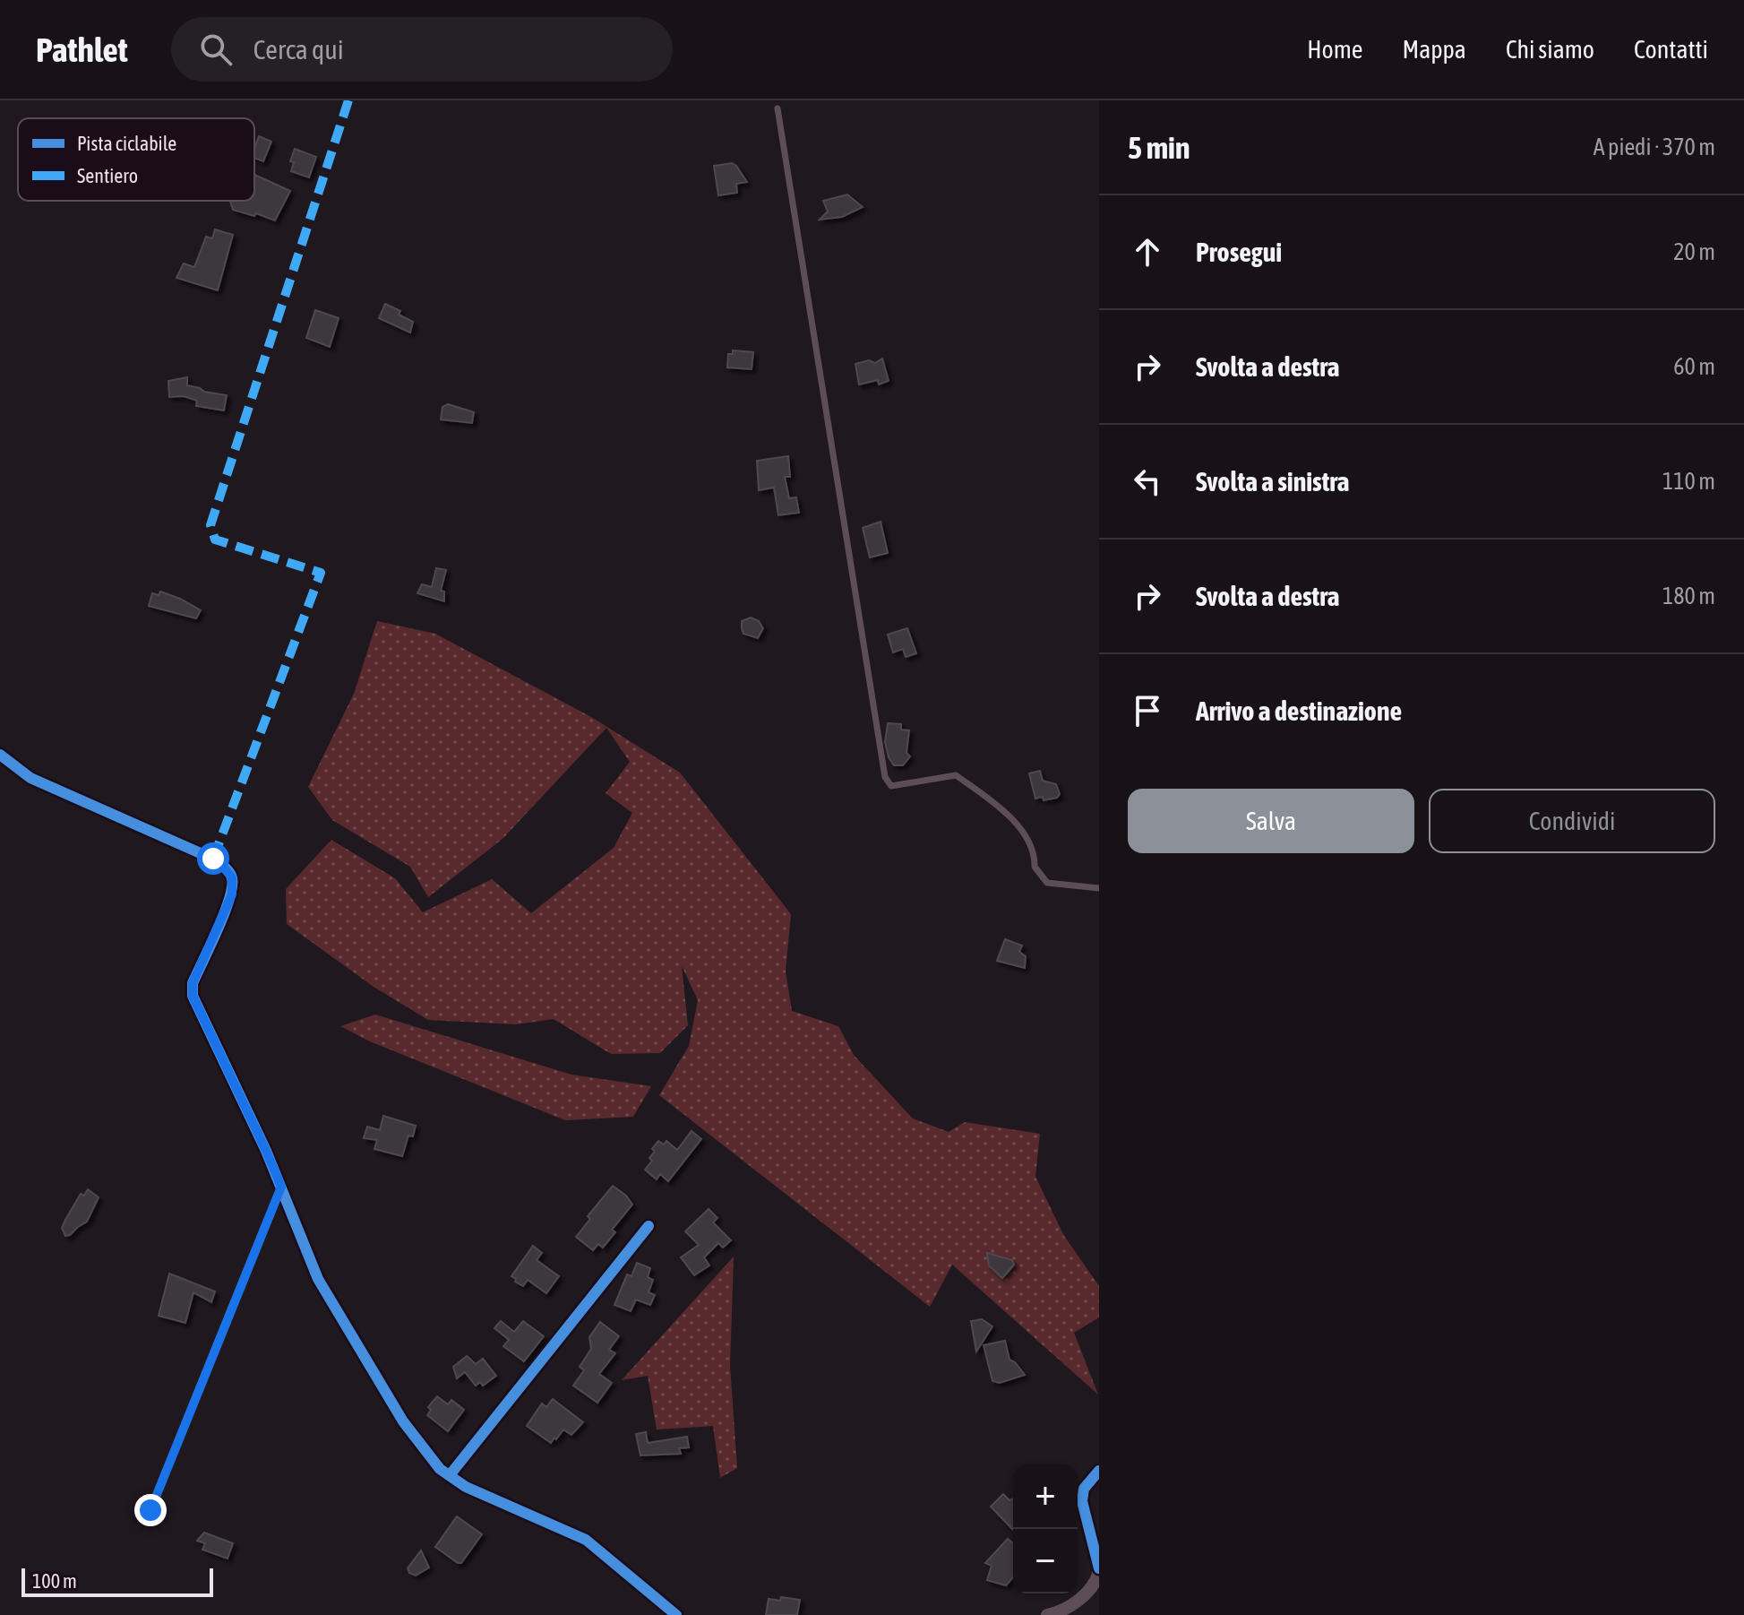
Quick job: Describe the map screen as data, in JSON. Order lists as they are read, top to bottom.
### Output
{
  "legend": ["Pista ciclabile", "Sentiero"],
  "scale_bar": "100 m",
  "page": {
    "header": "Pathlet",
    "search": "Cerca qui",
    "nav": [
      "Home",
      "Mappa",
      "Chi siamo",
      "Contatti"
    ],
    "heading": ["5 min", "A piedi · 370 m"],
    "list": [
      ["Prosegui", "20 m"],
      ["Svolta a destra", "60 m"],
      ["Svolta a sinistra", "110 m"],
      ["Svolta a destra", "180 m"],
      "Arrivo a destinazione"
    ],
    "buttons": ["Salva", "Condividi"],
    "map_buttons": ["+", "−"],
    "scale": "100 m"
  }
}
